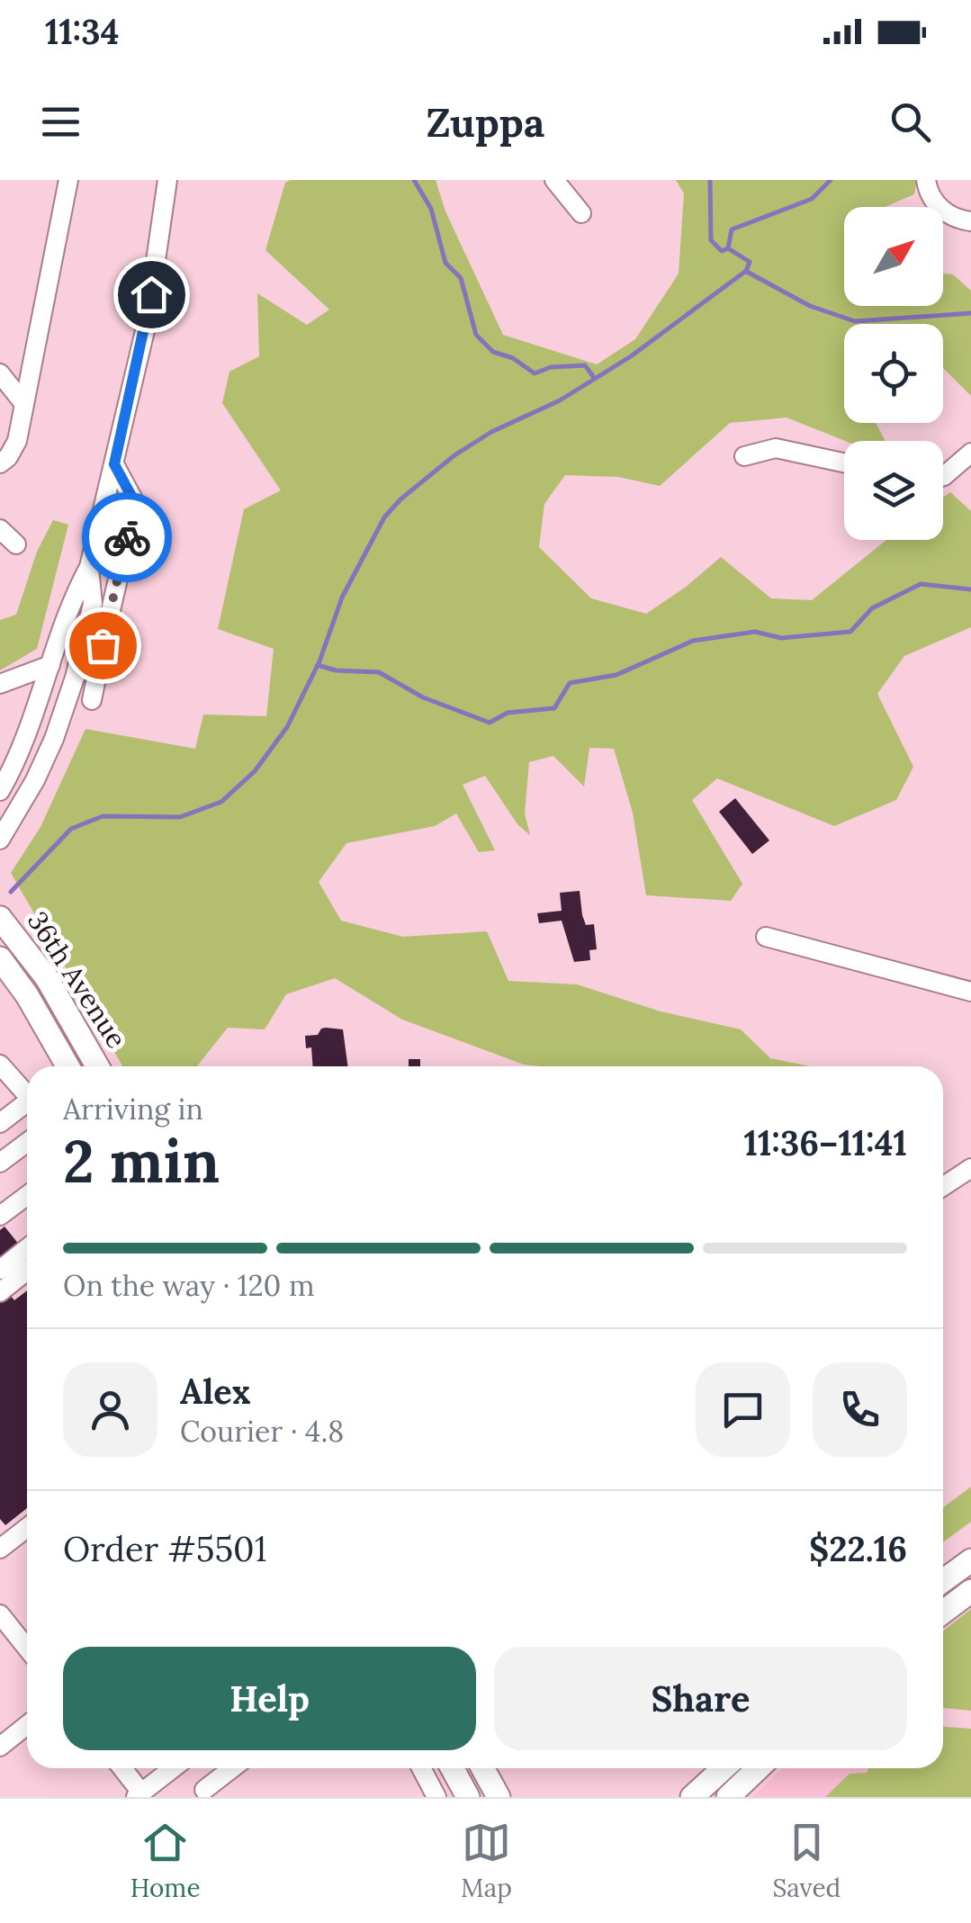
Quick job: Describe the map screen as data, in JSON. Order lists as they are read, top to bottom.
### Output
{
  "streets": {
    "main road": ["36th Avenue"]
  },
  "north": "top right",
  "page": {
    "status": "11:34",
    "header": "Zuppa",
    "heading": ["2 min", "Arriving in", "11:36–11:41"],
    "panel": [
      "Alex",
      "Courier · 4.8",
      "Order #5501",
      "$22.16"
    ],
    "bar": "On the way · 120 m",
    "buttons": ["Help", "Share"],
    "tabs": ["Home", "Map", "Saved"]
  }
}
